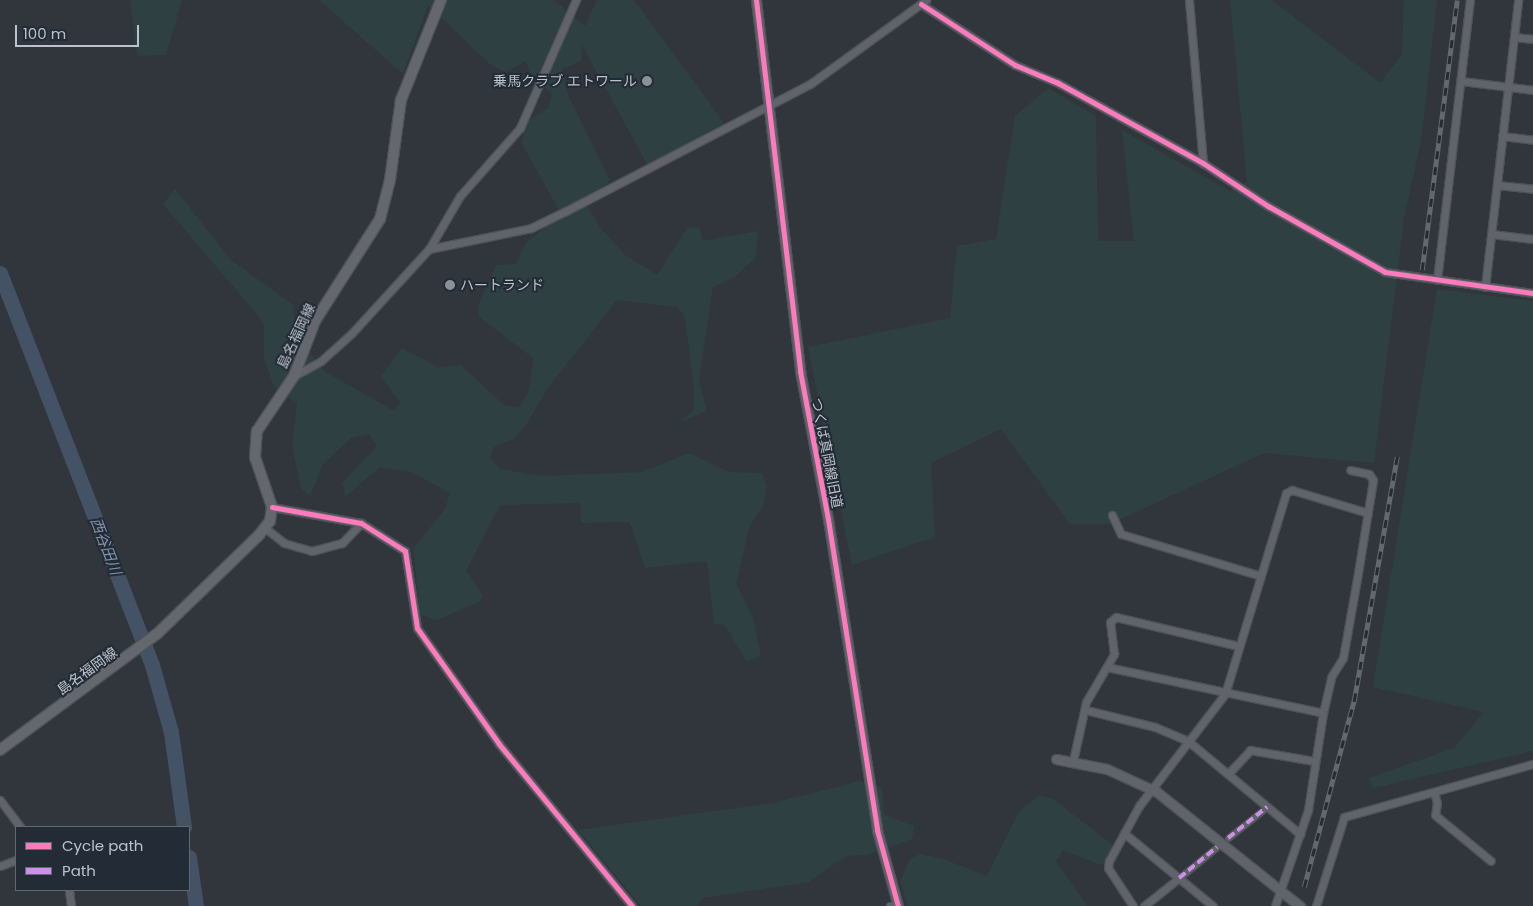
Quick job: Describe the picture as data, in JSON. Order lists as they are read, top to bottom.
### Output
{
  "streets": {
    "main road": ["島名福岡線"],
    "street": ["つくば真岡線旧道"]
  },
  "water": ["西谷田川"],
  "places": ["乗馬クラブ エトワール", "ハートランド"],
  "legend": ["Cycle path", "Path"],
  "scale_bar": "100 m"
}
